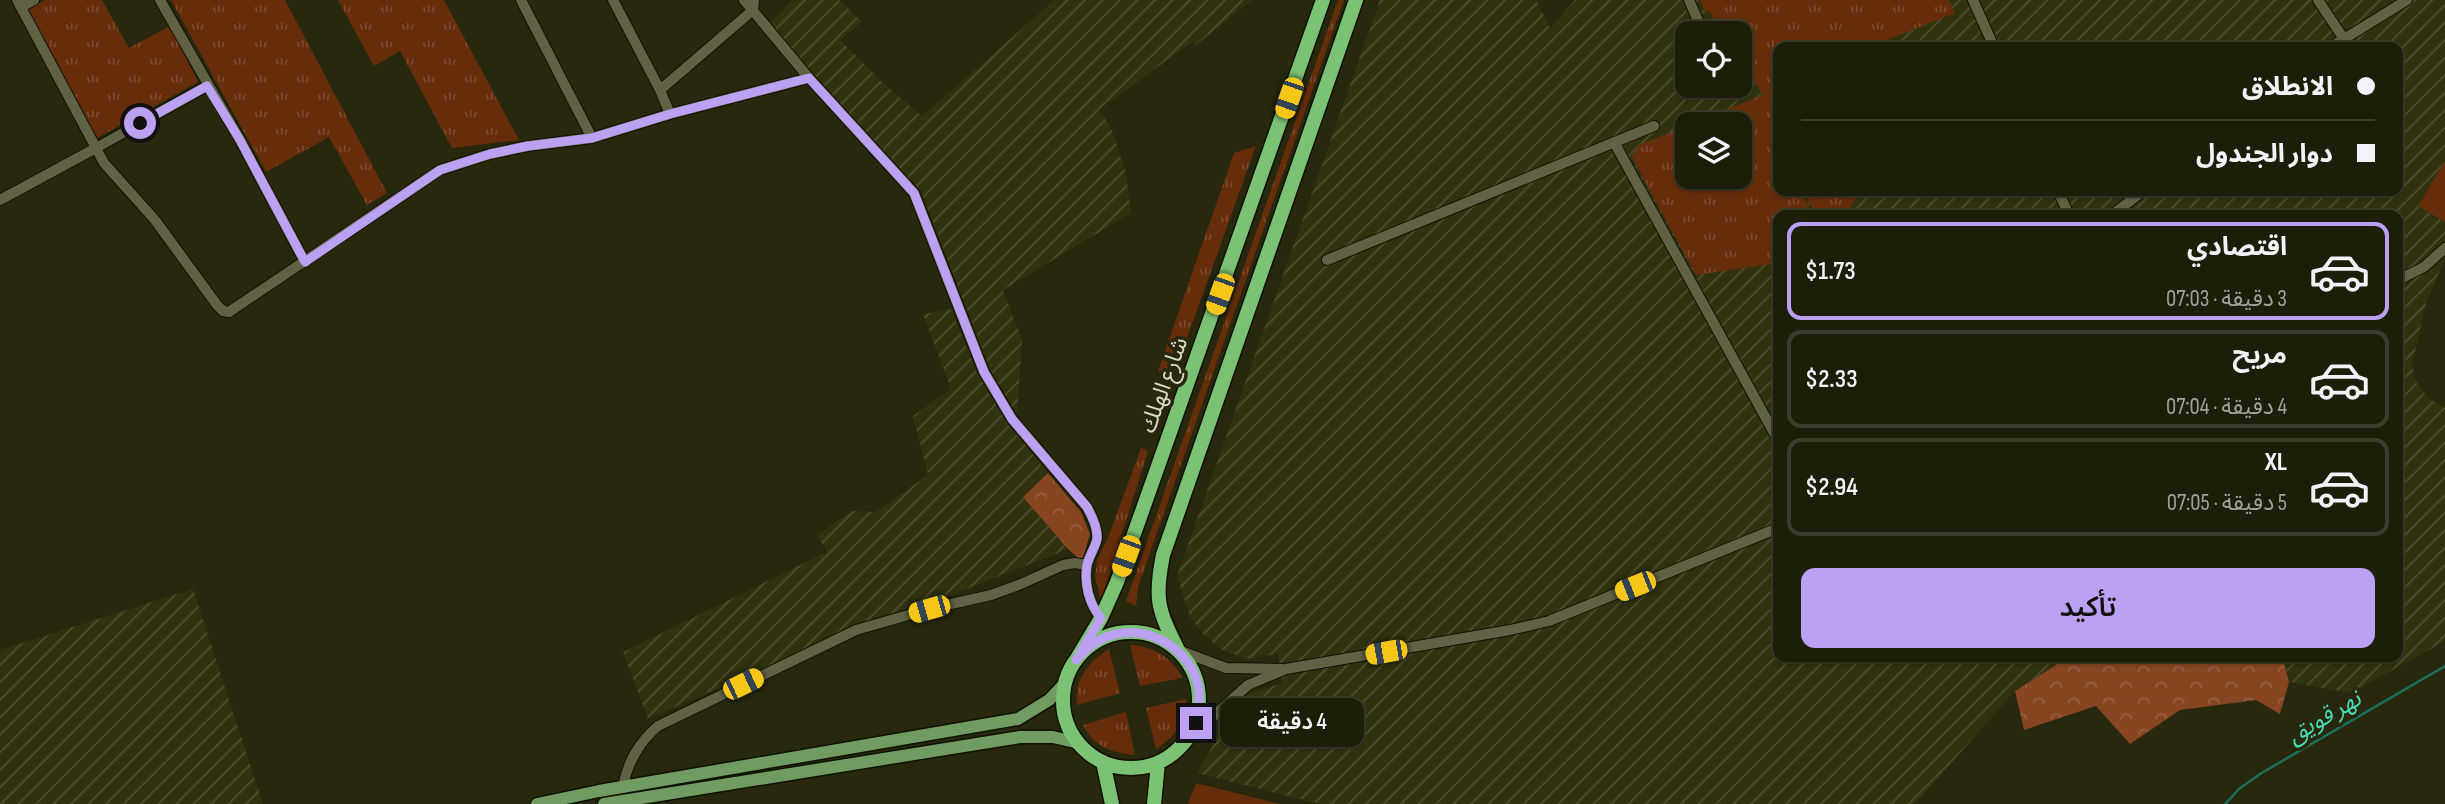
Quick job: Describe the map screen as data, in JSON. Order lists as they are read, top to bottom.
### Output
{
  "streets": {
    "highway": ["شارع الهلك"]
  },
  "water": ["نهر قويق"],
  "page": {
    "banner": ["الانطلاق", "دوار الجندول"],
    "list": [
      {
        "name": "اقتصادي",
        "note": "3 دقيقة · 07:03",
        "value": "$1.73"
      },
      {
        "name": "مريح",
        "note": "4 دقيقة · 07:04",
        "value": "$2.33"
      },
      {
        "name": "XL",
        "note": "5 دقيقة · 07:05",
        "value": "$2.94"
      }
    ],
    "buttons": "تأكيد",
    "bubble": "4 دقيقة"
  }
}
